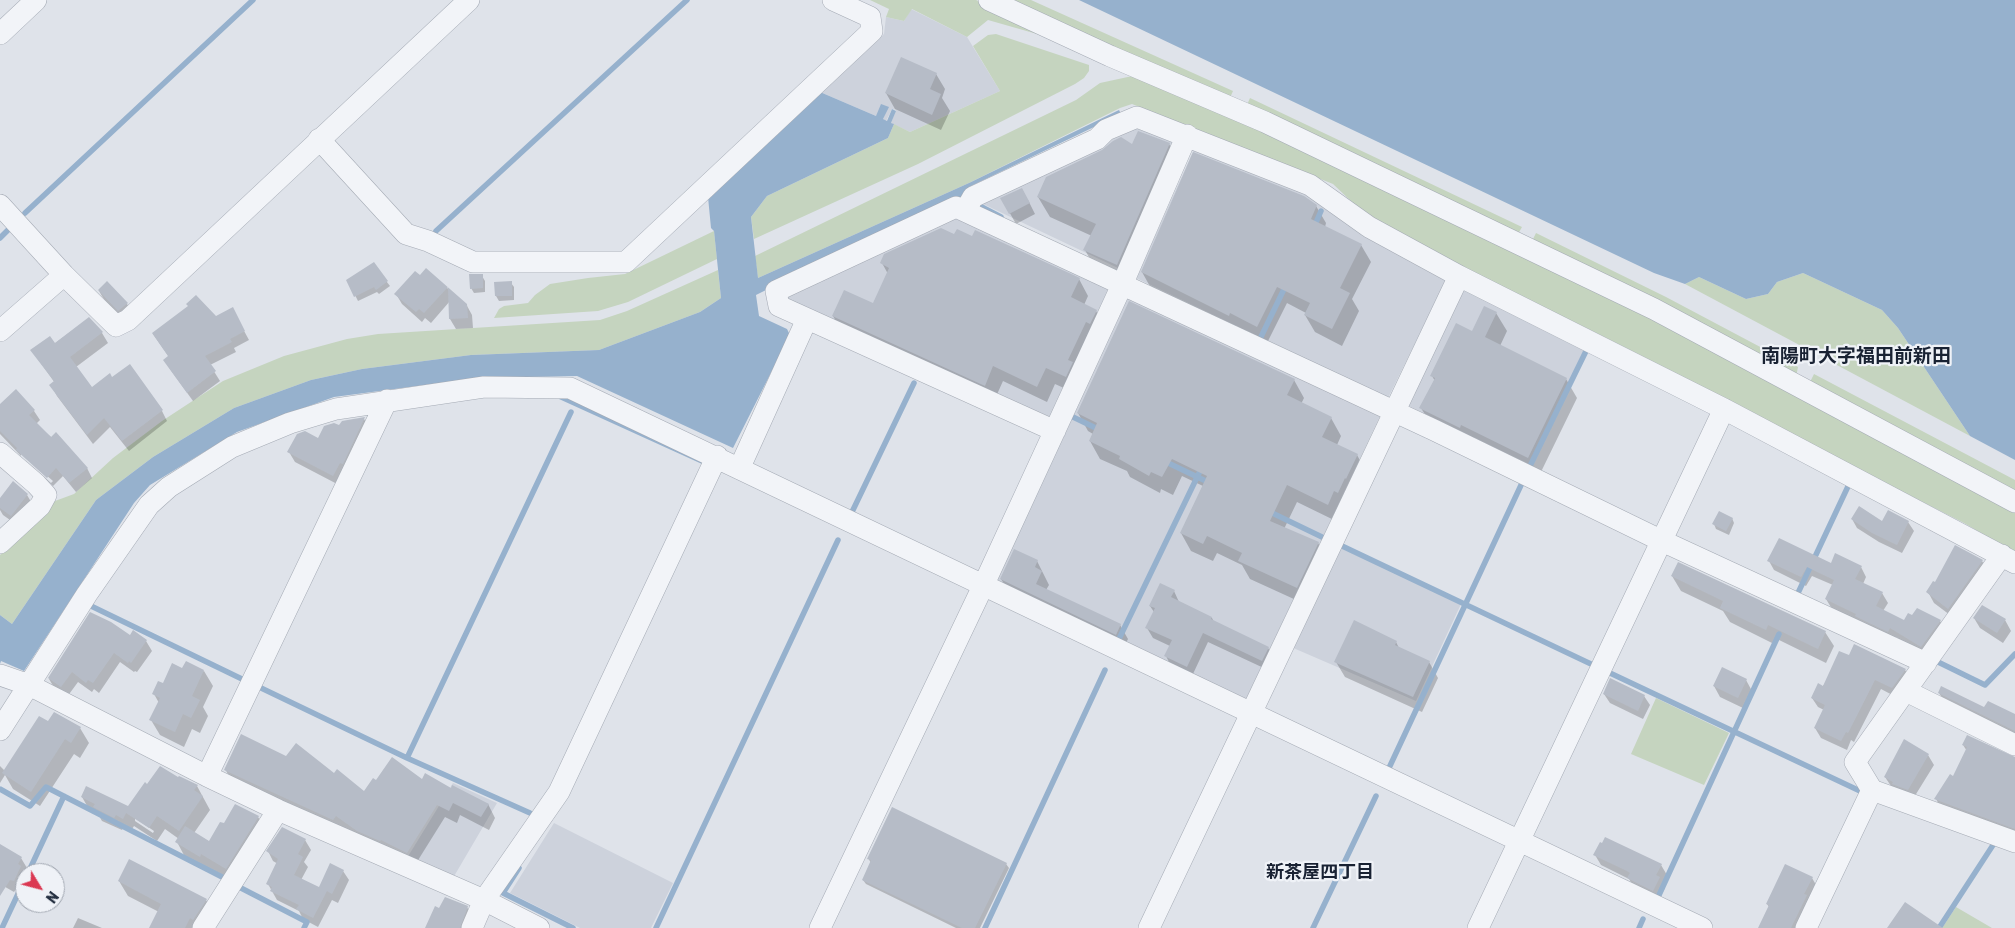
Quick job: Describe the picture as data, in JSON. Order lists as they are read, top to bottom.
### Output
{
  "districts": ["南陽町大字福田前新田", "新茶屋四丁目"],
  "north": "bottom right"
}
